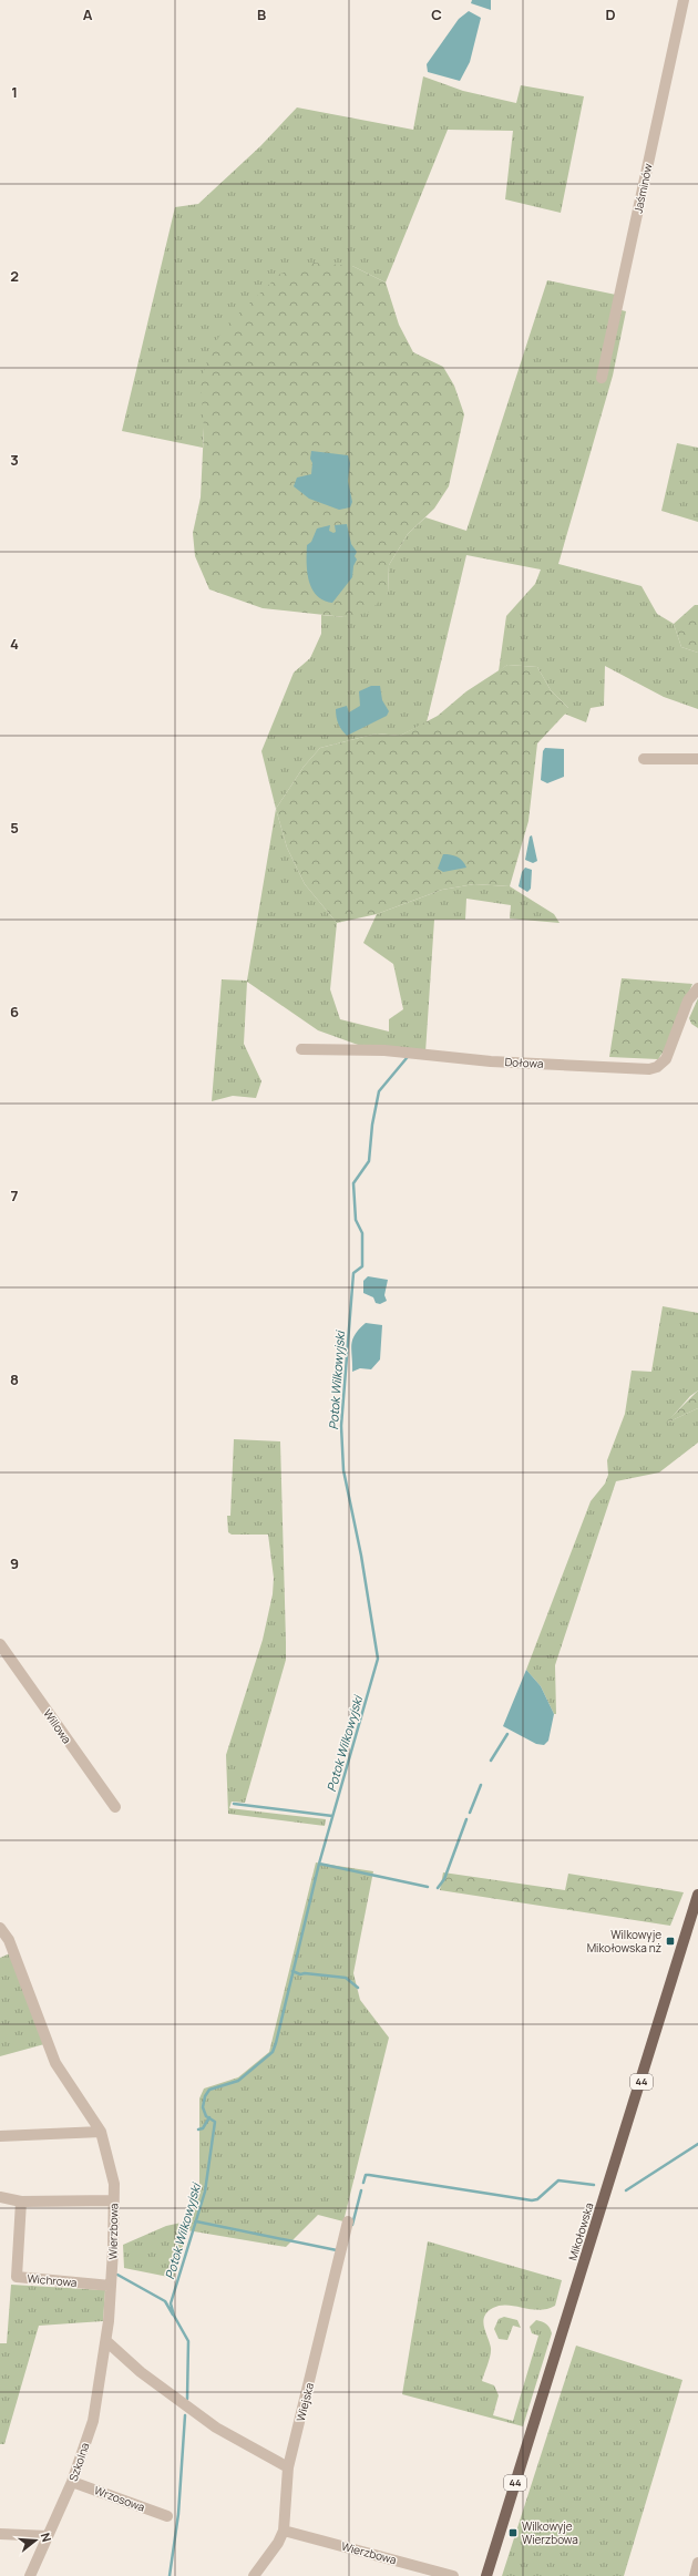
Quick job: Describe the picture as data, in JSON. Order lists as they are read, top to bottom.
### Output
{
  "streets": {
    "main road": ["44", "Mikołowska"],
    "street": [
      "Jaśminów",
      "Dołowa",
      "Willowa",
      "Wierzbowa",
      "Wichrowa",
      "Wiejska",
      "Szkolna",
      "Wrzosowa"
    ]
  },
  "crossings": [
    ["Wierzbowa", "Wichrowa"],
    ["Wierzbowa", "Wiejska"],
    ["Wierzbowa", "Szkolna"],
    ["Szkolna", "Wrzosowa"]
  ],
  "water": ["Potok Wilkowyjski"],
  "places": {
    "transit": ["Wilkowyje Mikołowska nż", "Wilkowyje Wierzbowa"]
  },
  "north": "right",
  "grid": {
    "columns": [
      "A",
      "B",
      "C",
      "D"
    ],
    "rows": [
      "1",
      "2",
      "3",
      "4",
      "5",
      "6",
      "7",
      "8",
      "9"
    ]
  }
}
